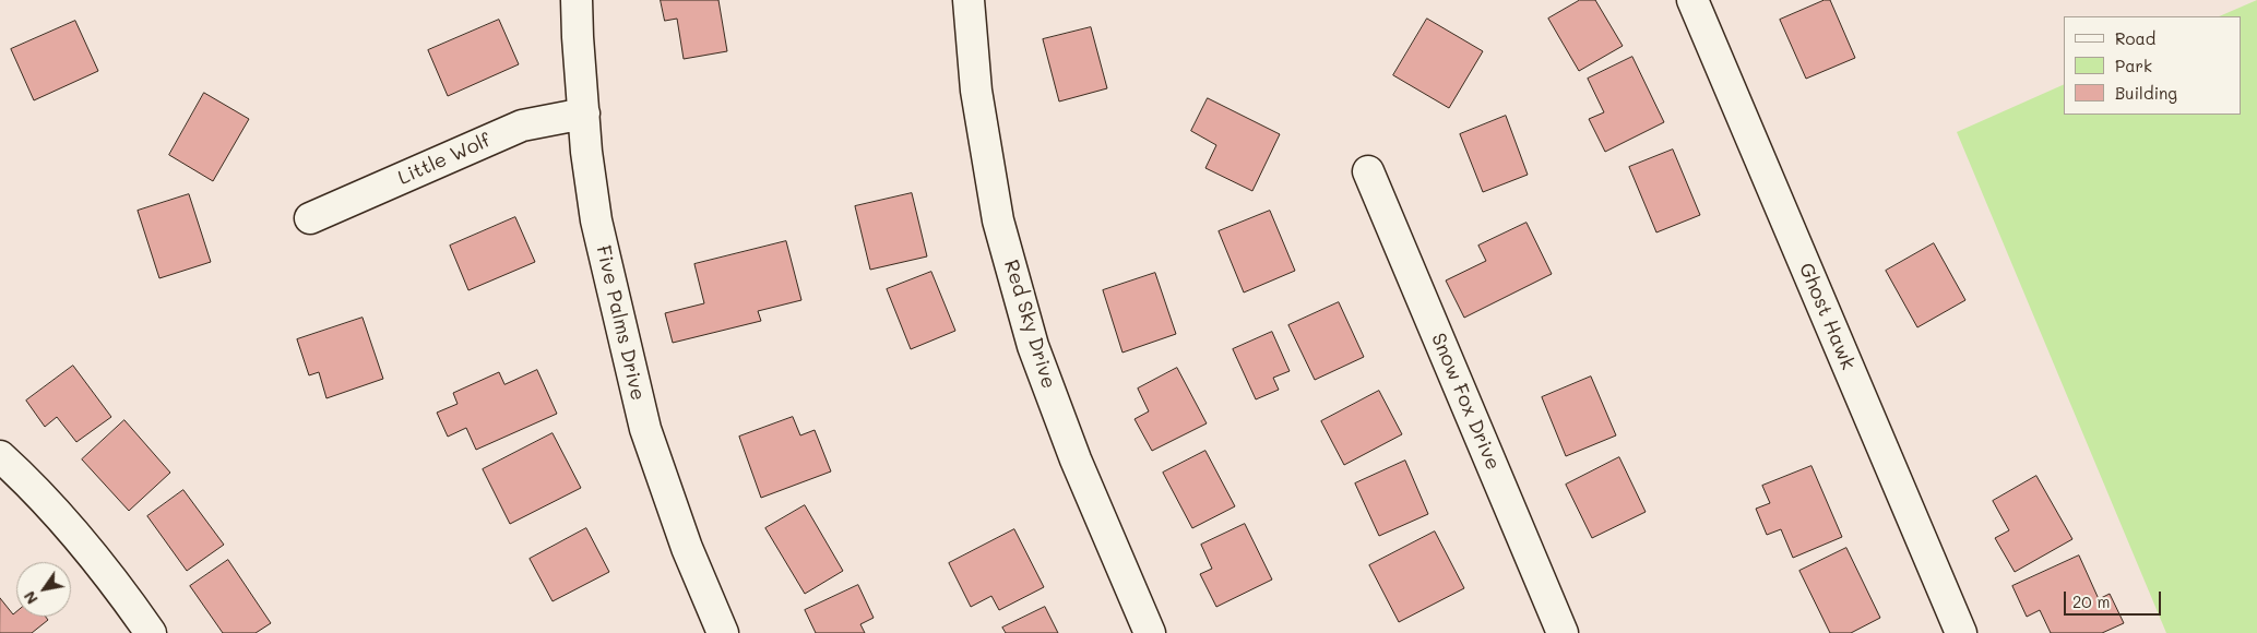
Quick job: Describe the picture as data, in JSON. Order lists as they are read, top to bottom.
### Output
{
  "streets": {
    "street": [
      "Little Wolf",
      "Ghost Hawk",
      "Five Palms Drive",
      "Red Sky Drive",
      "Snow Fox Drive"
    ]
  },
  "crossings": [
    ["Little Wolf", "Five Palms Drive"]
  ],
  "legend": ["Road", "Park", "Building"],
  "scale_bar": "20 m",
  "north": "bottom left"
}
